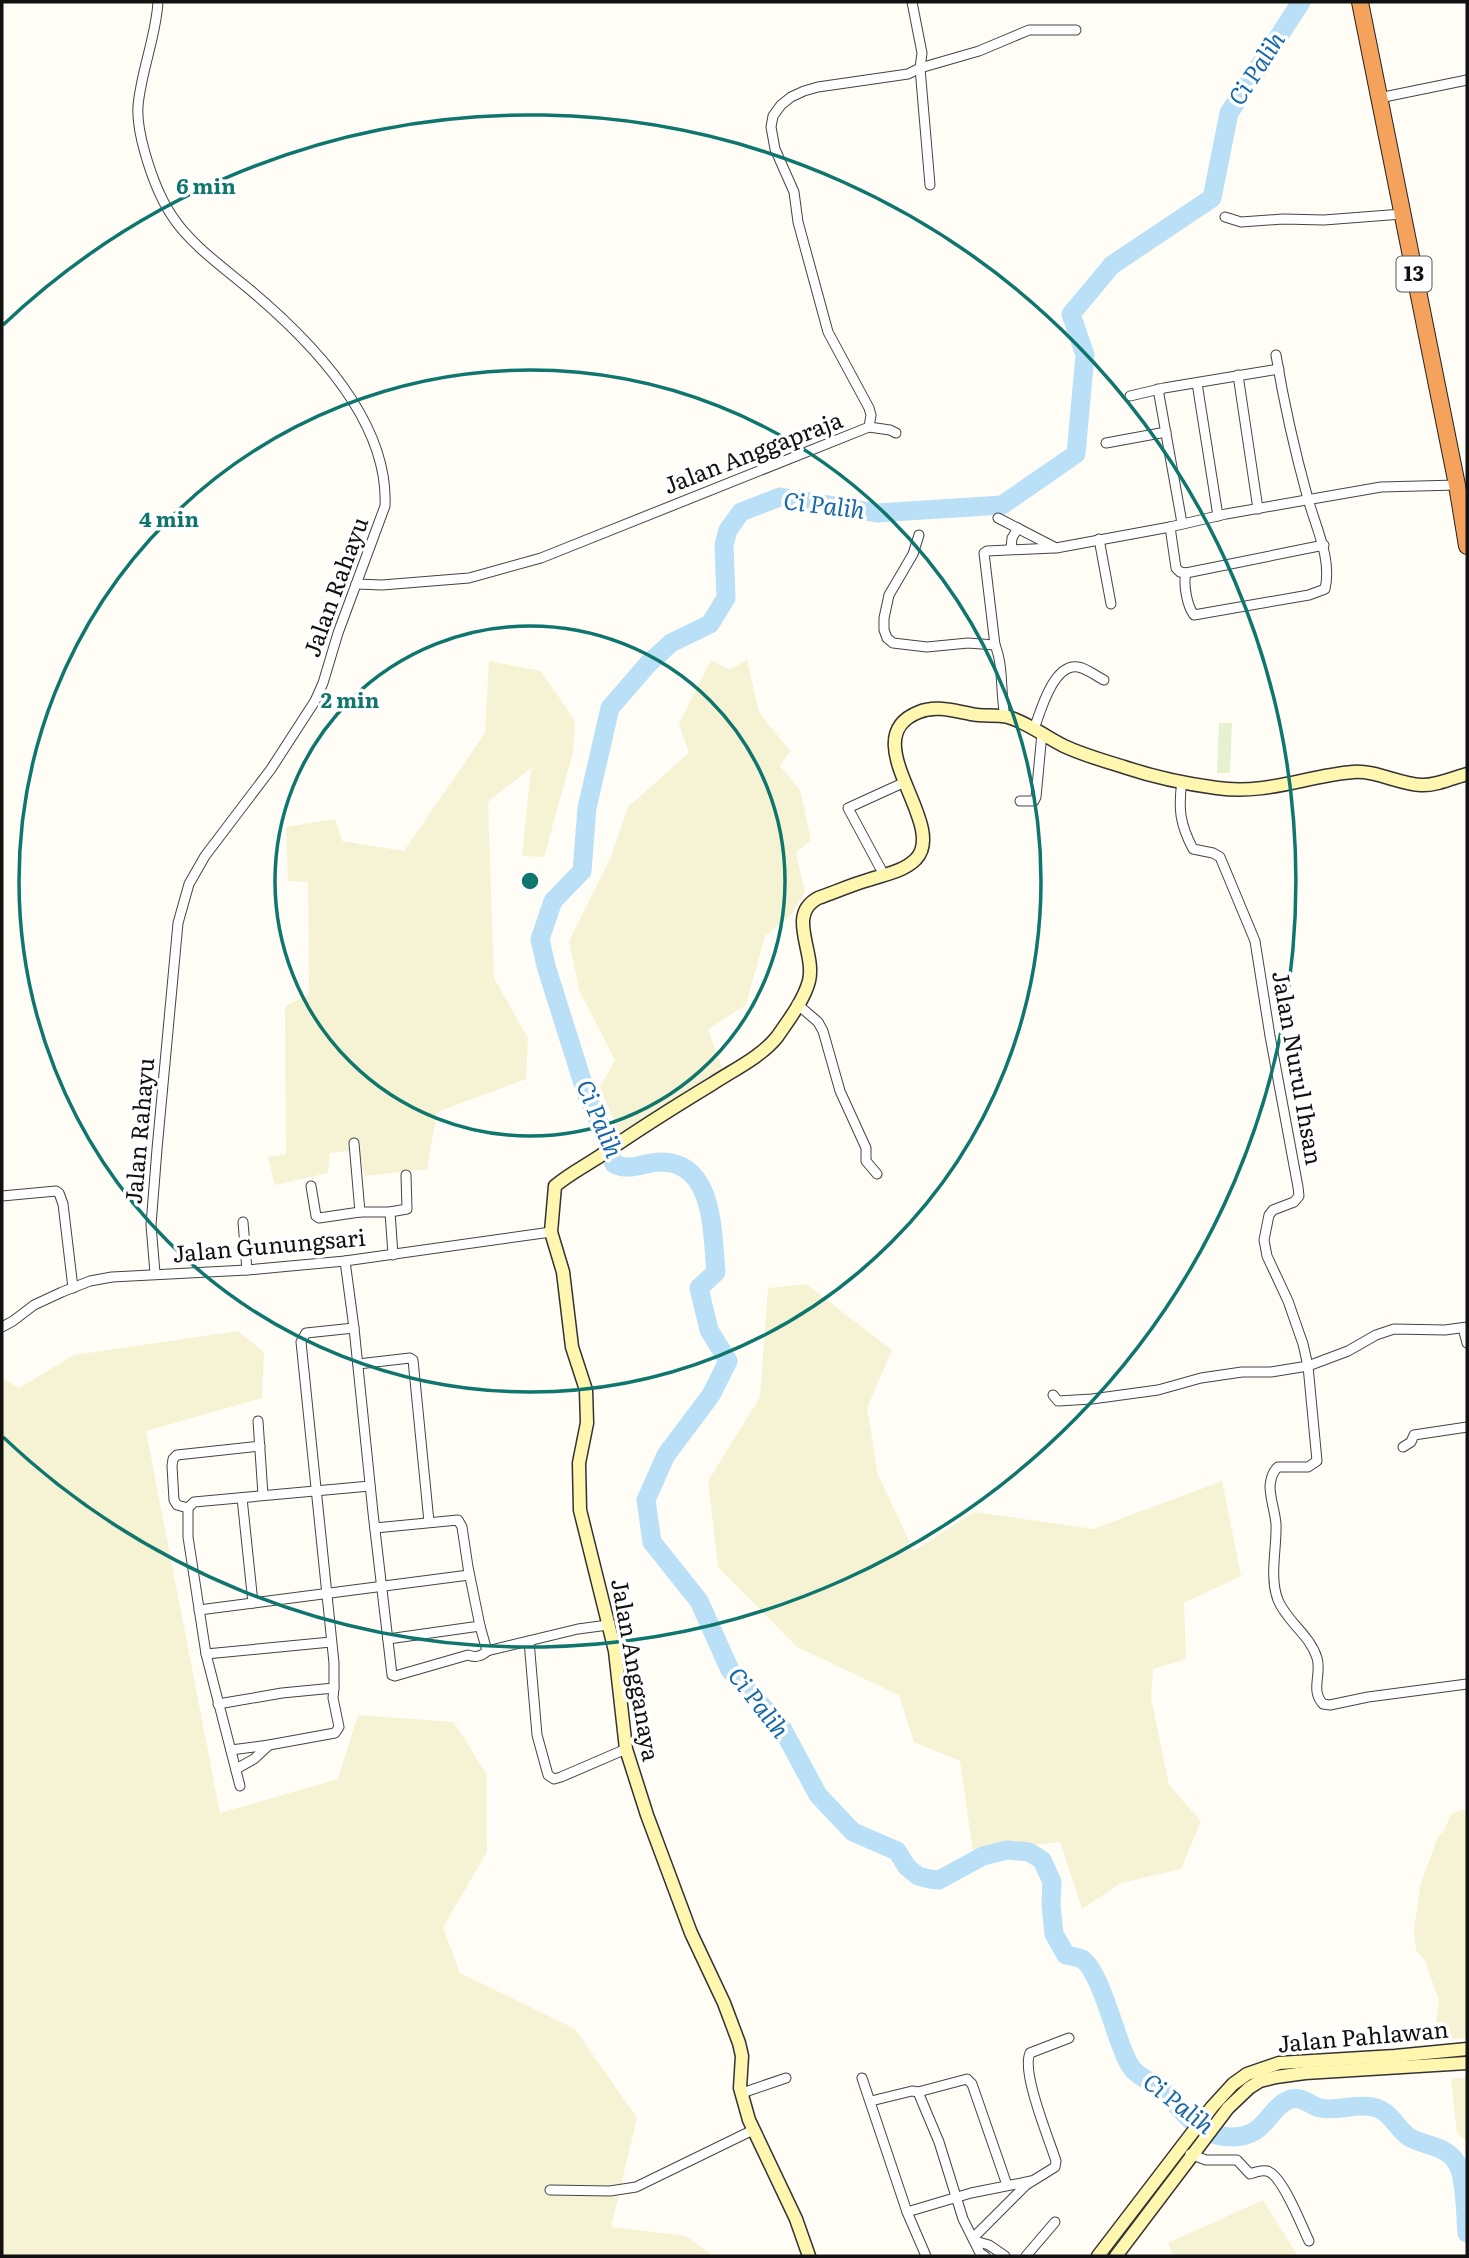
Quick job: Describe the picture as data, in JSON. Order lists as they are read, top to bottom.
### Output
{
  "streets": {
    "highway": ["13"],
    "street": [
      "Jalan Anggapraja",
      "Jalan Rahayu",
      "Jalan Nurul Ihsan",
      "Jalan Gunungsari",
      "Jalan Angganaya",
      "Jalan Pahlawan"
    ]
  },
  "crossings": [
    ["Jalan Anggapraja", "Jalan Rahayu"],
    ["Jalan Rahayu", "Jalan Gunungsari"],
    ["Jalan Gunungsari", "Jalan Angganaya"]
  ],
  "water": ["Ci Palih"],
  "rings": ["6 min", "4 min", "2 min"]
}
